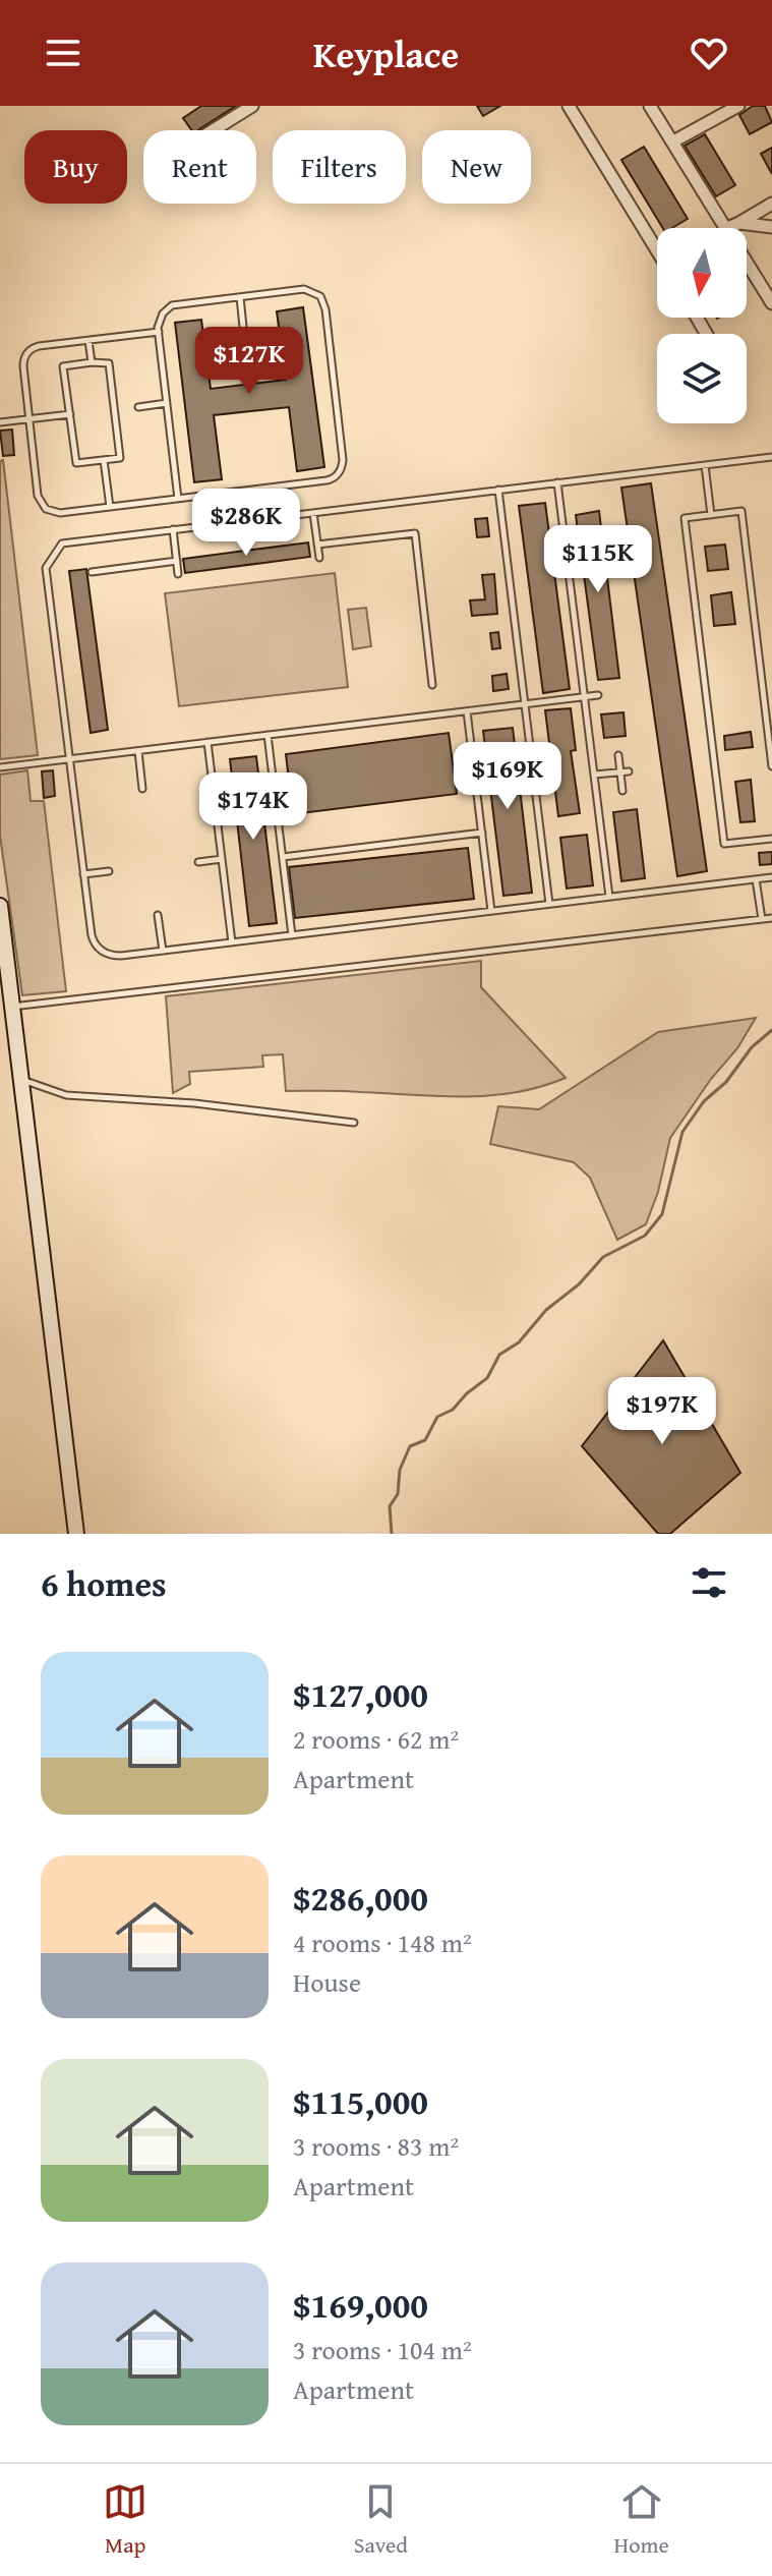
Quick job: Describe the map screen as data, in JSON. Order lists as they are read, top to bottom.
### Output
{
  "north": "bottom",
  "page": {
    "header": "Keyplace",
    "chip": [
      "Buy",
      "Rent",
      "Filters",
      "New"
    ],
    "price": [
      "$127K",
      "$286K",
      "$115K",
      "$169K",
      "$174K",
      "$197K"
    ],
    "heading": "6 homes",
    "list": [
      {
        "name": "$127,000",
        "note": "2 rooms · 62 m² · Apartment"
      },
      {
        "name": "$286,000",
        "note": "4 rooms · 148 m² · House"
      },
      {
        "name": "$115,000",
        "note": "3 rooms · 83 m² · Apartment"
      },
      {
        "name": "$169,000",
        "note": "3 rooms · 104 m² · Apartment"
      }
    ],
    "tabs": ["Map", "Saved", "Home"]
  }
}
